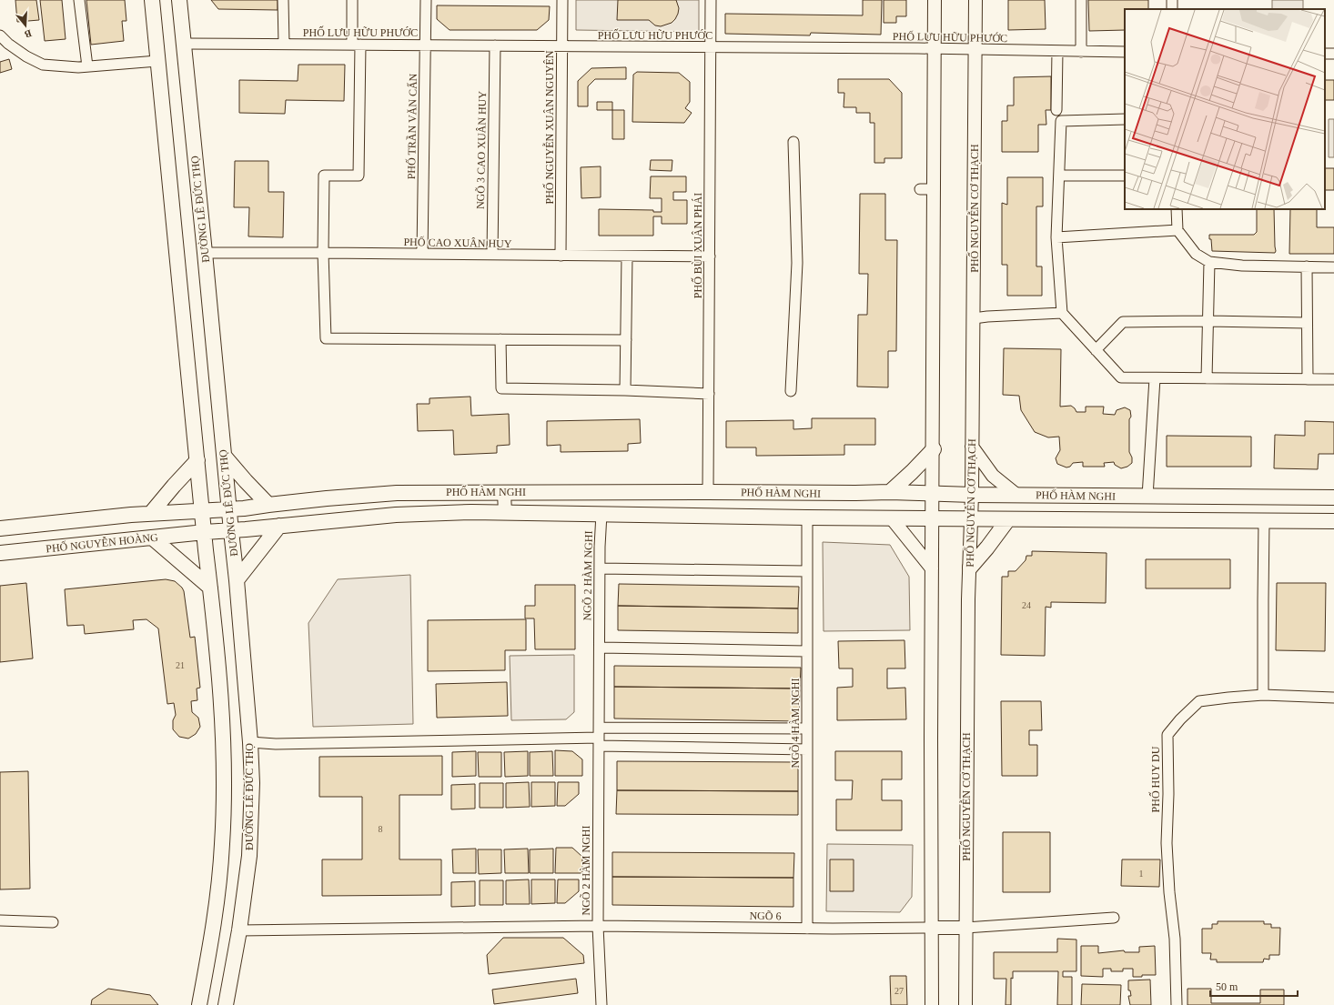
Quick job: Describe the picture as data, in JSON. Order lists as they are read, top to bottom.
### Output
{
  "streets": {
    "main road": ["ĐƯỜNG LÊ ĐỨC THỌ", "PHỐ HÀM NGHI", "PHỐ NGUYỄN HOÀNG"],
    "street": [
      "PHỐ LƯU HỮU PHƯỚC",
      "PHỐ TRẦN VĂN CẨN",
      "PHỐ NGUYỄN XUÂN NGUYÊN",
      "NGÕ 3 CAO XUÂN HUY",
      "PHỐ NGUYỄN CƠ THẠCH",
      "PHỐ CAO XUÂN HUY",
      "PHỐ BÙI XUÂN PHÁI",
      "NGÕ 2 HÀM NGHI",
      "NGÕ 4 HÀM NGHI",
      "PHỐ HUY DU",
      "NGÕ 6"
    ]
  },
  "crossings": [
    ["PHỐ LƯU HỮU PHƯỚC", "PHỐ TRẦN VĂN CẨN"],
    ["PHỐ LƯU HỮU PHƯỚC", "PHỐ NGUYỄN XUÂN NGUYÊN"],
    ["PHỐ LƯU HỮU PHƯỚC", "NGÕ 3 CAO XUÂN HUY"],
    ["PHỐ LƯU HỮU PHƯỚC", "PHỐ NGUYỄN CƠ THẠCH"],
    ["PHỐ LƯU HỮU PHƯỚC", "ĐƯỜNG LÊ ĐỨC THỌ"],
    ["PHỐ LƯU HỮU PHƯỚC", "PHỐ BÙI XUÂN PHÁI"],
    ["PHỐ TRẦN VĂN CẨN", "PHỐ CAO XUÂN HUY"],
    ["PHỐ NGUYỄN XUÂN NGUYÊN", "PHỐ CAO XUÂN HUY"],
    ["NGÕ 3 CAO XUÂN HUY", "PHỐ CAO XUÂN HUY"],
    ["PHỐ NGUYỄN CƠ THẠCH", "PHỐ HÀM NGHI"],
    ["ĐƯỜNG LÊ ĐỨC THỌ", "PHỐ CAO XUÂN HUY"],
    ["ĐƯỜNG LÊ ĐỨC THỌ", "PHỐ HÀM NGHI"],
    ["ĐƯỜNG LÊ ĐỨC THỌ", "PHỐ NGUYỄN HOÀNG"],
    ["ĐƯỜNG LÊ ĐỨC THỌ", "NGÕ 2 HÀM NGHI"],
    ["PHỐ CAO XUÂN HUY", "PHỐ BÙI XUÂN PHÁI"],
    ["PHỐ BÙI XUÂN PHÁI", "PHỐ HÀM NGHI"],
    ["PHỐ HÀM NGHI", "PHỐ NGUYỄN HOÀNG"],
    ["PHỐ HÀM NGHI", "NGÕ 2 HÀM NGHI"],
    ["PHỐ HÀM NGHI", "NGÕ 4 HÀM NGHI"],
    ["NGÕ 2 HÀM NGHI", "NGÕ 6"],
    ["NGÕ 4 HÀM NGHI", "NGÕ 6"]
  ],
  "house_numbers": [
    "24",
    "21",
    "8",
    "1",
    "27"
  ],
  "scale_bar": "50 m",
  "north": "bottom"
}
